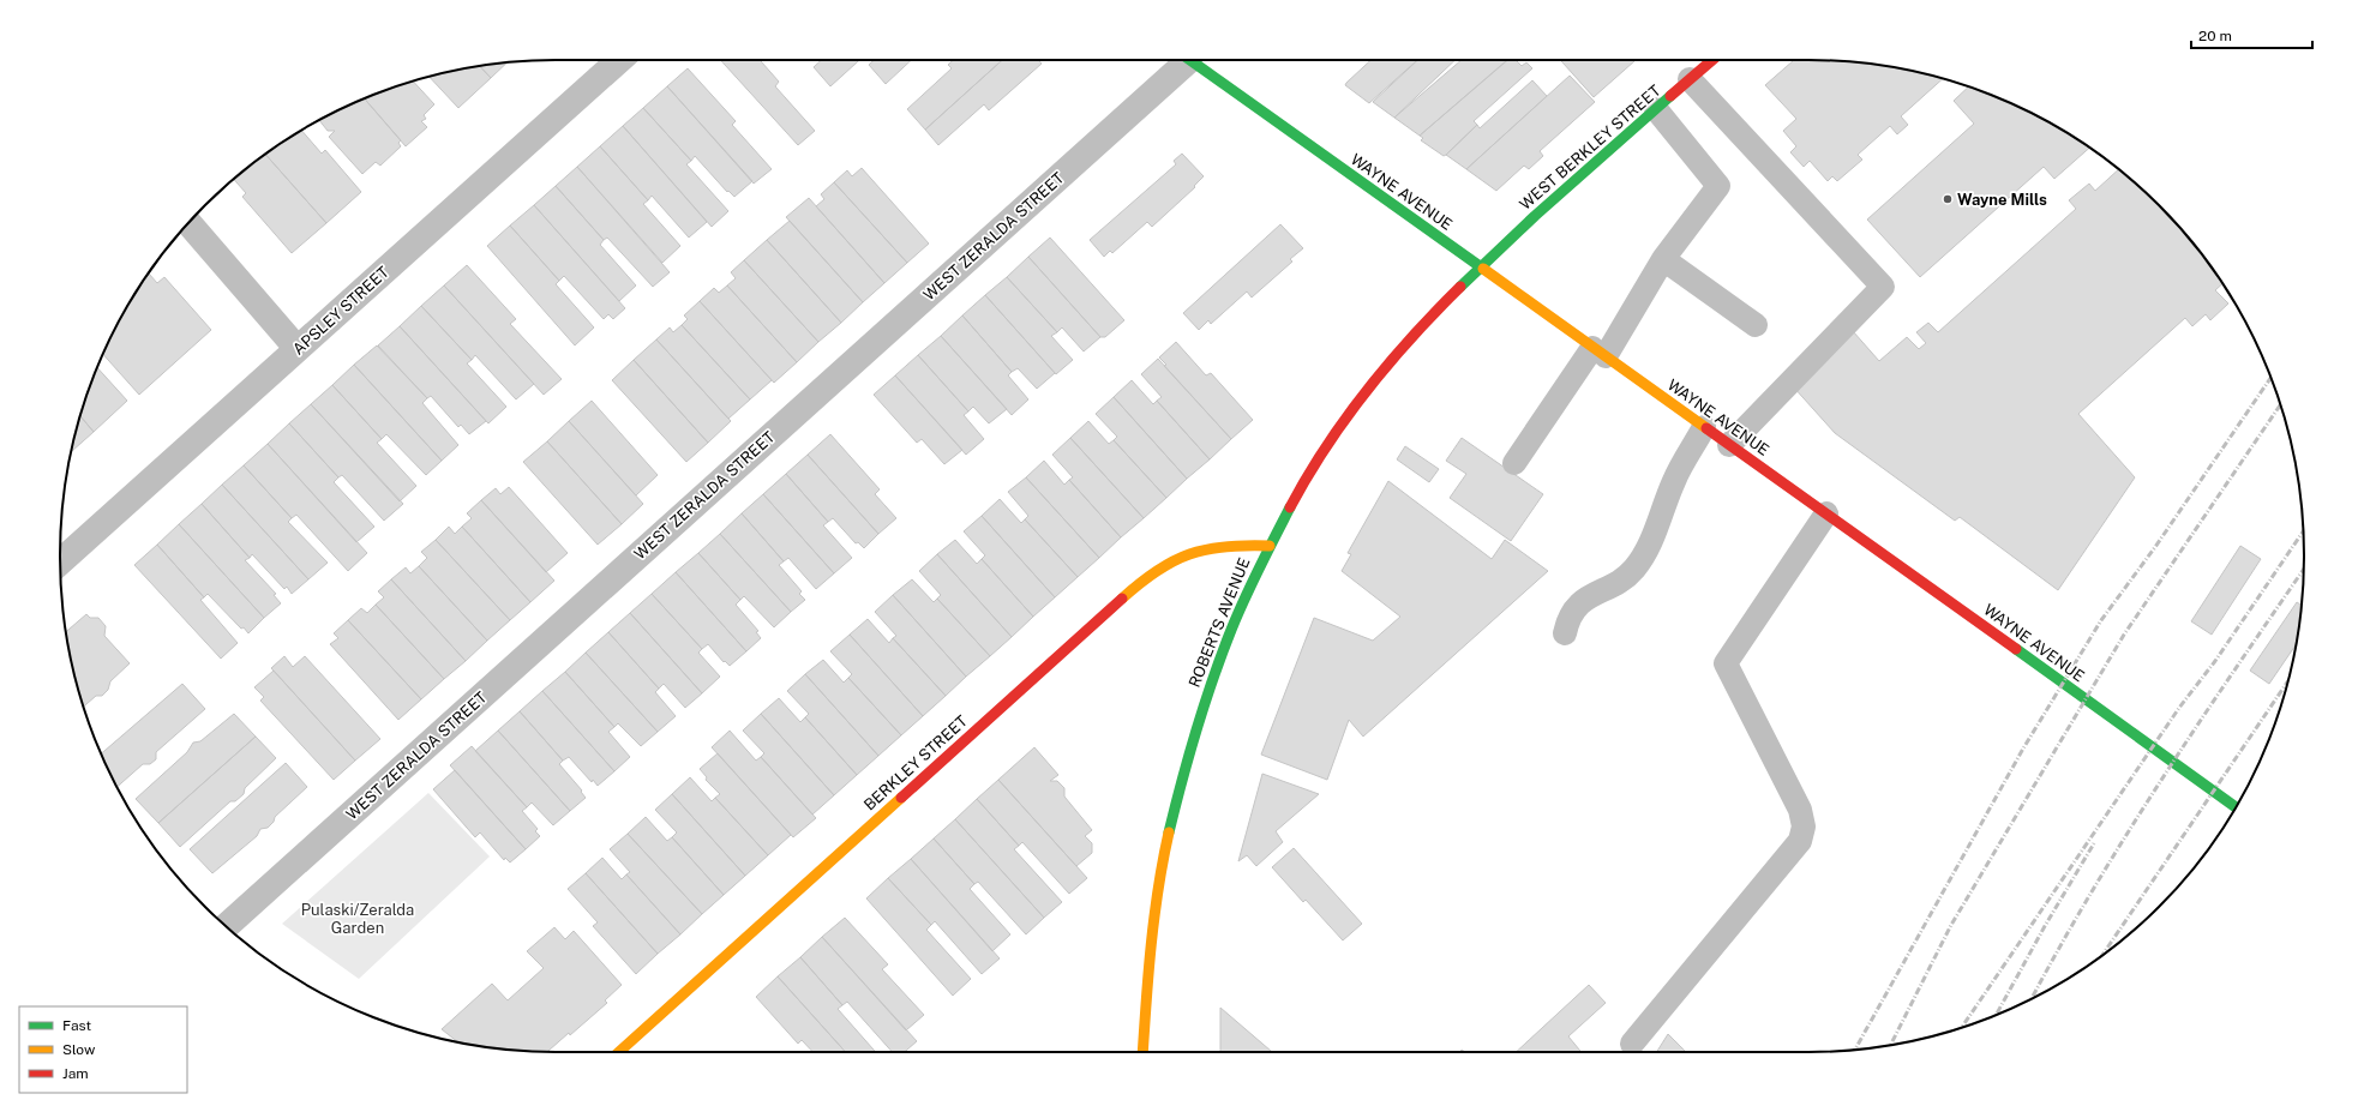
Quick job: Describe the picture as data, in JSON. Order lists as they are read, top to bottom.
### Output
{
  "streets": {
    "main road": [
      "WEST BERKLEY STREET",
      "WAYNE AVENUE",
      "ROBERTS AVENUE",
      "BERKLEY STREET"
    ],
    "street": ["WEST ZERALDA STREET", "APSLEY STREET"]
  },
  "crossings": [
    ["WEST BERKLEY STREET", "WAYNE AVENUE"],
    ["WEST BERKLEY STREET", "ROBERTS AVENUE"],
    ["WAYNE AVENUE", "ROBERTS AVENUE"],
    ["ROBERTS AVENUE", "BERKLEY STREET"]
  ],
  "parks": ["Pulaski/Zeralda Garden"],
  "places": ["Wayne Mills"],
  "legend": ["Fast", "Slow", "Jam"],
  "scale_bar": "20 m"
}
